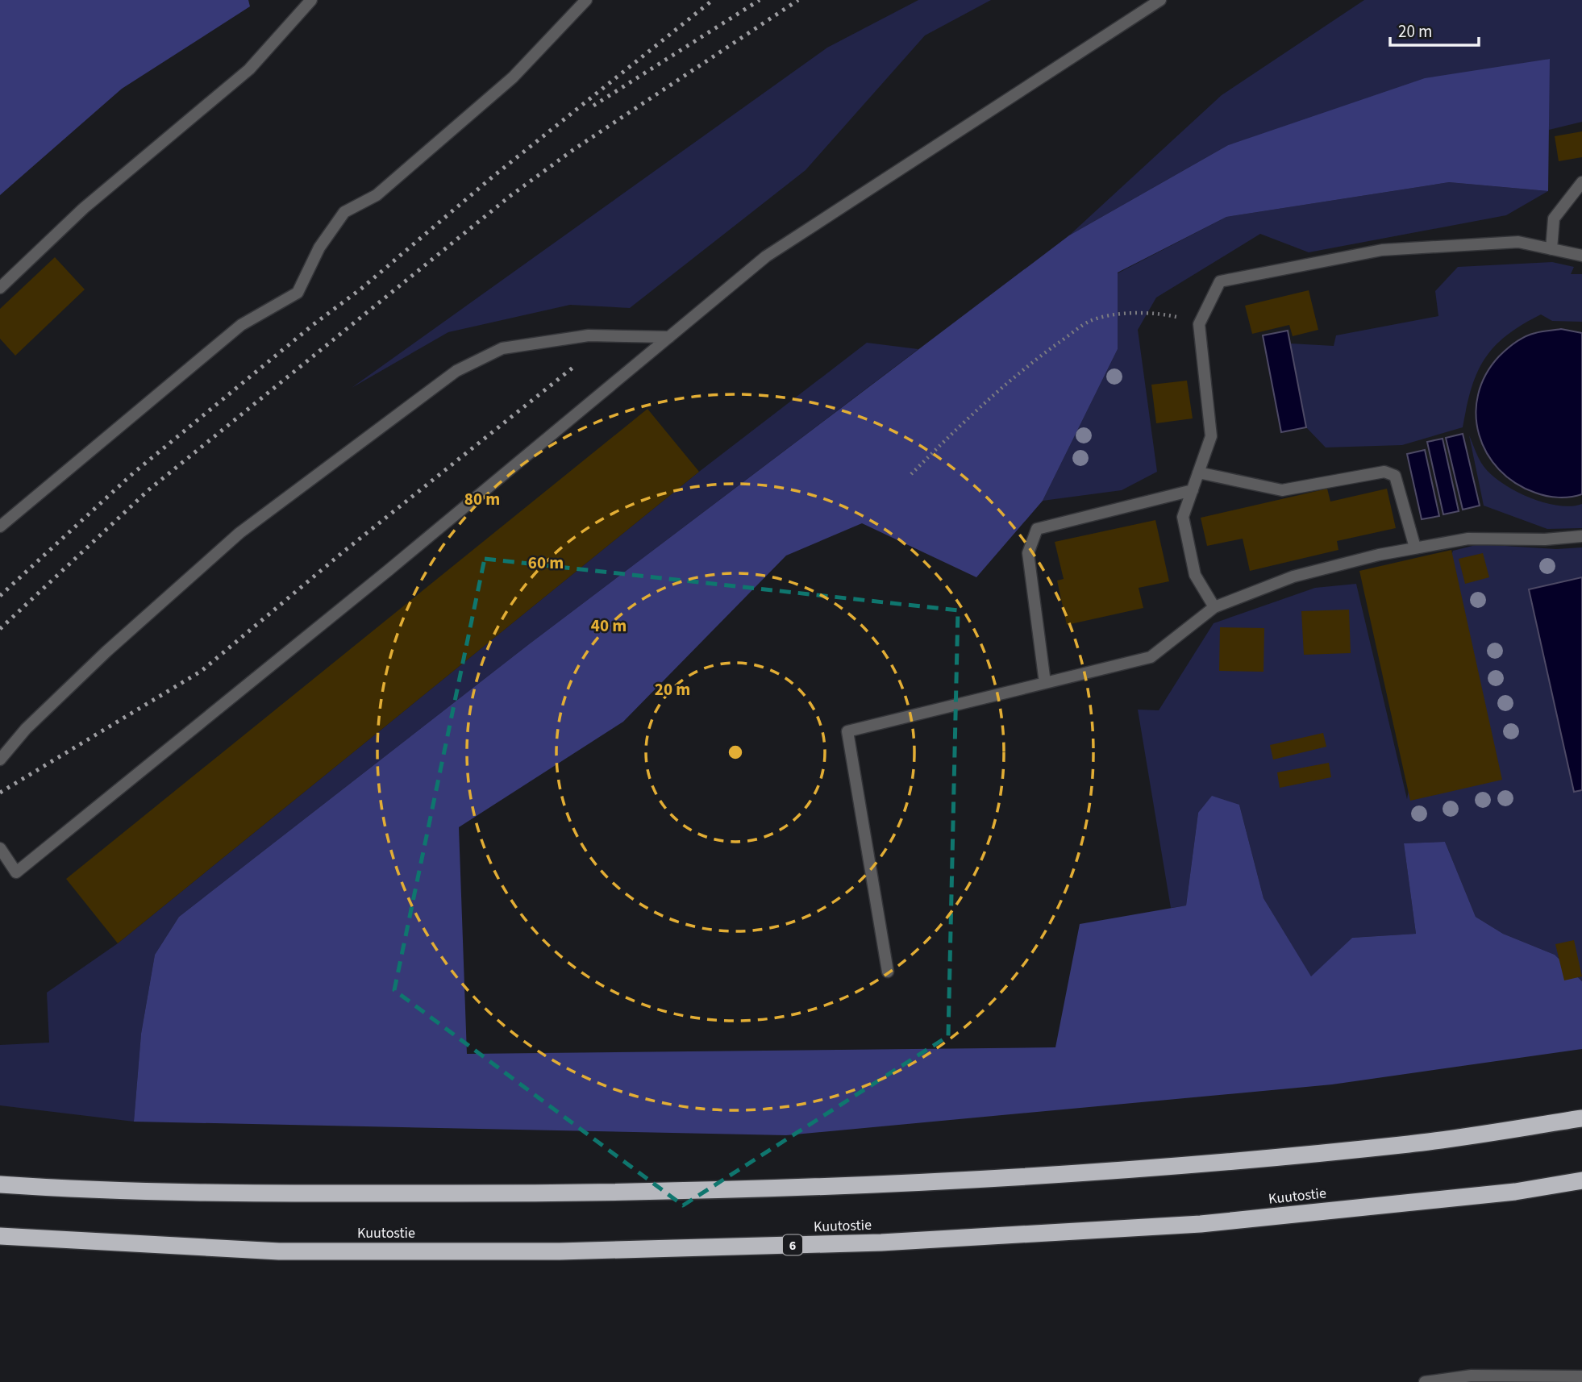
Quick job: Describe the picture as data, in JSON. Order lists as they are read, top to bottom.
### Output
{
  "streets": {
    "highway": ["Kuutostie", "6"]
  },
  "scale_bar": "20 m",
  "rings": [
    "80 m",
    "60 m",
    "40 m",
    "20 m"
  ]
}
